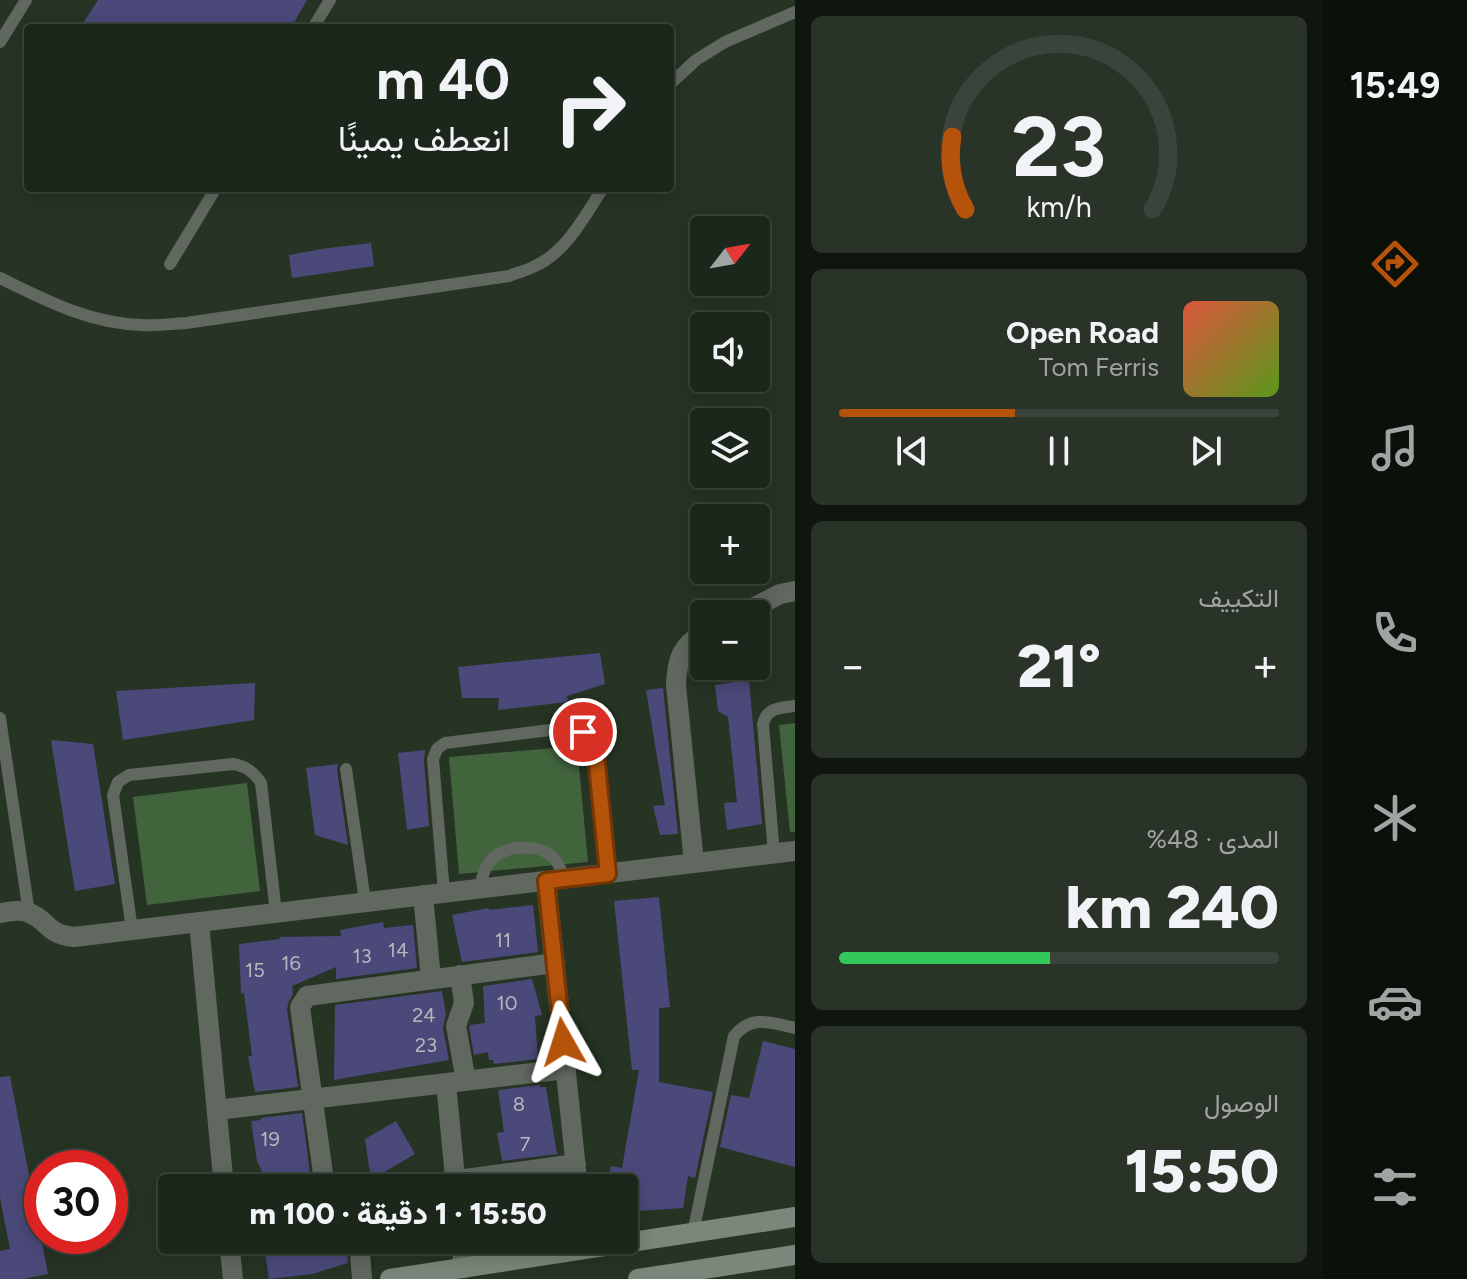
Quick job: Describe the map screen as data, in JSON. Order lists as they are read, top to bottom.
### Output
{
  "house_numbers": [
    "11",
    "14",
    "13",
    "16",
    "15",
    "10",
    "24",
    "23",
    "8",
    "19",
    "7"
  ],
  "north": "top right",
  "page": {
    "tabs": "15:49",
    "turn": ["40 m", "انعطف يمينًا"],
    "map_buttons": ["+", "−"],
    "song": ["Open Road", "Tom Ferris"],
    "tile": [
      "التكييف",
      ["المدى · 48%", "240 km"],
      ["الوصول", "15:50"]
    ],
    "heat": ["−", "21°", "+"],
    "limit": "30",
    "trip": "15:50 · 1 دقيقة · 100 m",
    "gauge": ["23", "km/h"]
  }
}
